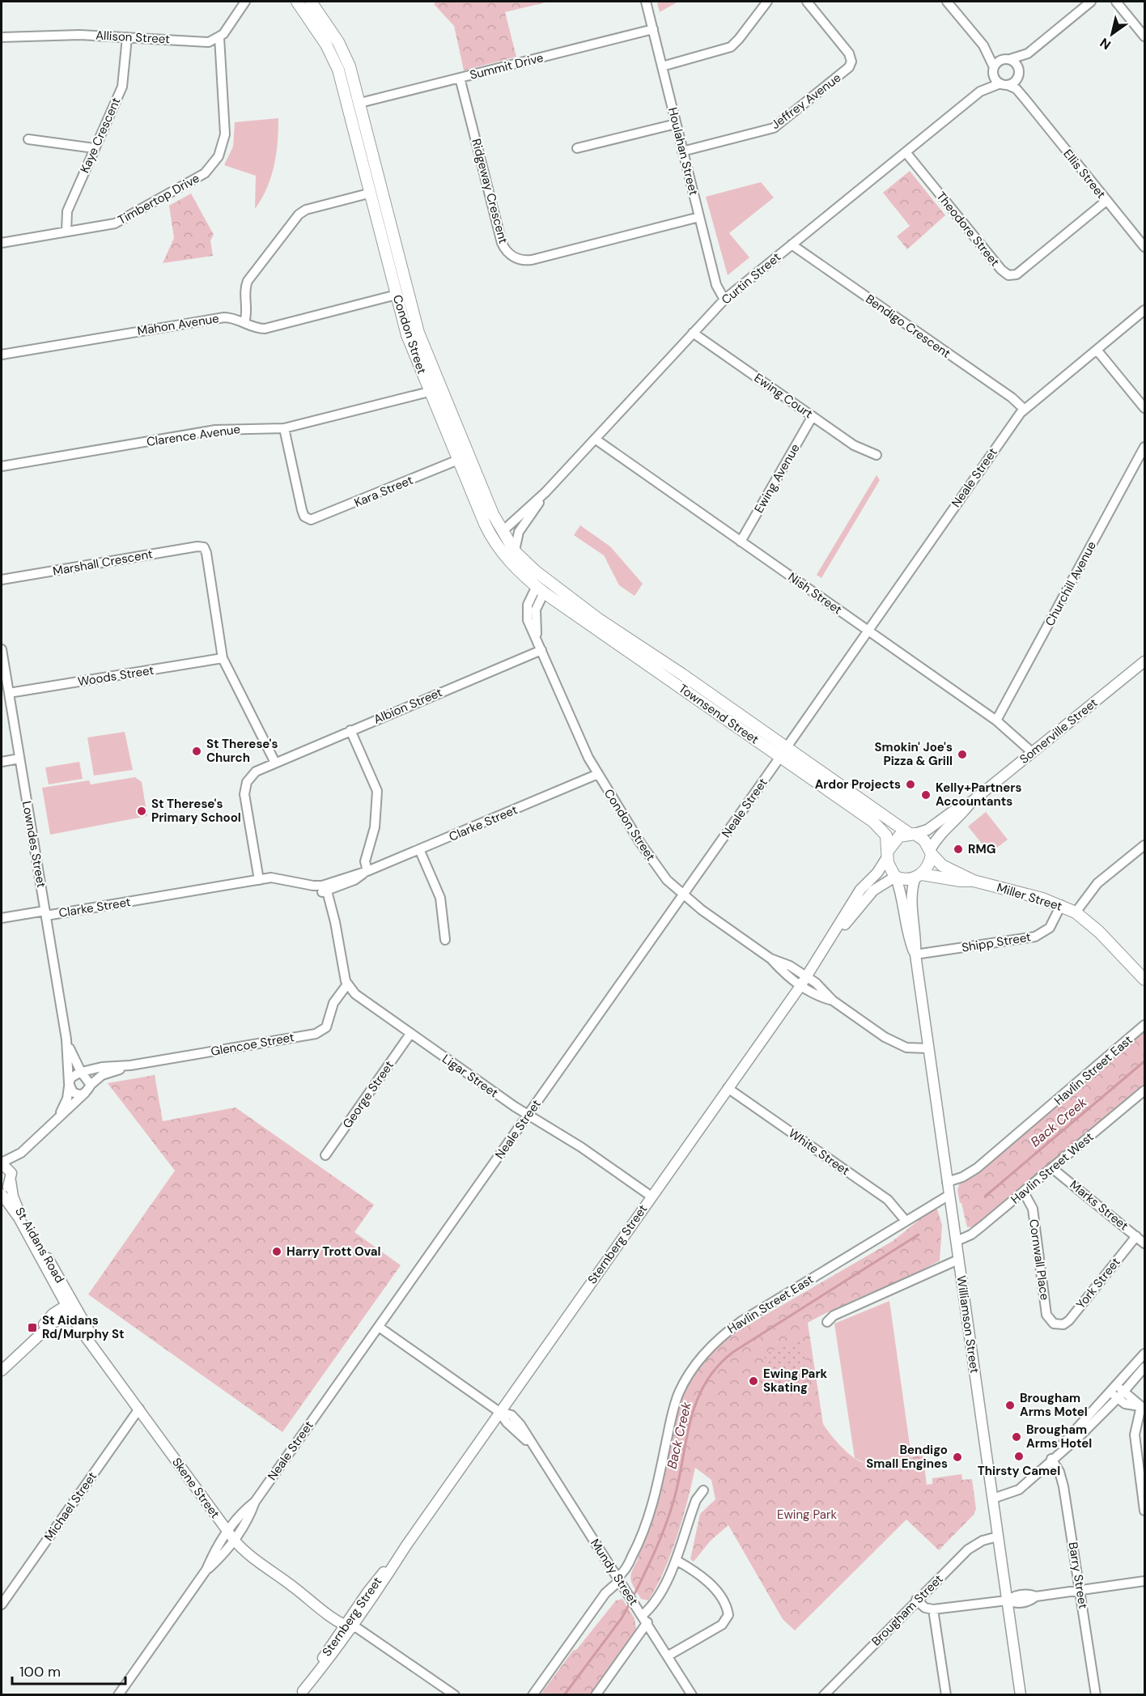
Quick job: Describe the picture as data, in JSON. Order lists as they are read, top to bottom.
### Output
{
  "streets": {
    "main road": [
      "Condon Street",
      "Clarence Avenue",
      "Townsend Street",
      "Miller Street"
    ],
    "street": [
      "Allison Street",
      "Summit Drive",
      "Jeffrey Avenue",
      "Kaye Crescent",
      "Houlahan Street",
      "Ellis Street",
      "Ridgeway Crescent",
      "Timbertop Drive",
      "Theodore Street",
      "Curtin Street",
      "Mahon Avenue",
      "Bendigo Crescent",
      "Ewing Court",
      "Neale Street",
      "Ewing Avenue",
      "Kara Street",
      "Marshall Crescent",
      "Churchill Avenue",
      "Nish Street",
      "Woods Street",
      "Albion Street",
      "Somerville Street",
      "Clarke Street",
      "Lowndes Street",
      "Shipp Street",
      "Glencoe Street",
      "Havlin Street East",
      "Ligar Street",
      "George Street",
      "White Street",
      "Havlin Street West",
      "Marks Street",
      "Sternberg Street",
      "St Aidans Road",
      "Cornwall Place",
      "York Street",
      "Williamson Street",
      "Skene Street",
      "Michael Street",
      "Mundy Street",
      "Barry Street",
      "Brougham Street"
    ]
  },
  "crossings": [
    ["Allison Street", "Kaye Crescent"],
    ["Allison Street", "Timbertop Drive"],
    ["Summit Drive", "Houlahan Street"],
    ["Summit Drive", "Ridgeway Crescent"],
    ["Summit Drive", "Condon Street"],
    ["Jeffrey Avenue", "Houlahan Street"],
    ["Kaye Crescent", "Timbertop Drive"],
    ["Houlahan Street", "Ridgeway Crescent"],
    ["Houlahan Street", "Curtin Street"],
    ["Ellis Street", "Theodore Street"],
    ["Ellis Street", "Curtin Street"],
    ["Theodore Street", "Curtin Street"],
    ["Curtin Street", "Bendigo Crescent"],
    ["Curtin Street", "Condon Street"],
    ["Curtin Street", "Ewing Court"],
    ["Curtin Street", "Nish Street"],
    ["Mahon Avenue", "Condon Street"],
    ["Bendigo Crescent", "Neale Street"],
    ["Condon Street", "Clarence Avenue"],
    ["Condon Street", "Neale Street"],
    ["Condon Street", "Kara Street"],
    ["Condon Street", "Albion Street"],
    ["Condon Street", "Townsend Street"],
    ["Condon Street", "Clarke Street"],
    ["Condon Street", "Sternberg Street"],
    ["Condon Street", "Williamson Street"],
    ["Ewing Court", "Ewing Avenue"],
    ["Clarence Avenue", "Kara Street"],
    ["Neale Street", "Nish Street"],
    ["Neale Street", "Townsend Street"],
    ["Neale Street", "Ligar Street"],
    ["Neale Street", "Skene Street"],
    ["Neale Street", "Mundy Street"],
    ["Ewing Avenue", "Nish Street"],
    ["Marshall Crescent", "Woods Street"],
    ["Marshall Crescent", "Albion Street"],
    ["Marshall Crescent", "Clarke Street"],
    ["Churchill Avenue", "Nish Street"],
    ["Nish Street", "Somerville Street"],
    ["Woods Street", "Lowndes Street"],
    ["Albion Street", "Clarke Street"],
    ["Townsend Street", "Somerville Street"],
    ["Townsend Street", "Miller Street"],
    ["Townsend Street", "Sternberg Street"],
    ["Townsend Street", "Williamson Street"],
    ["Somerville Street", "Miller Street"],
    ["Somerville Street", "Sternberg Street"],
    ["Somerville Street", "Williamson Street"],
    ["Clarke Street", "Lowndes Street"],
    ["Lowndes Street", "Glencoe Street"],
    ["Miller Street", "Shipp Street"],
    ["Miller Street", "Sternberg Street"],
    ["Miller Street", "Williamson Street"],
    ["Shipp Street", "Williamson Street"],
    ["Glencoe Street", "Ligar Street"],
    ["Havlin Street East", "White Street"],
    ["Havlin Street East", "Williamson Street"],
    ["Havlin Street East", "Mundy Street"],
    ["Ligar Street", "George Street"],
    ["Ligar Street", "Sternberg Street"],
    ["White Street", "Sternberg Street"],
    ["Havlin Street West", "Marks Street"],
    ["Havlin Street West", "Cornwall Place"],
    ["Havlin Street West", "Williamson Street"],
    ["Marks Street", "York Street"],
    ["Sternberg Street", "Williamson Street"],
    ["Sternberg Street", "Skene Street"],
    ["Sternberg Street", "Mundy Street"],
    ["St Aidans Road", "Skene Street"],
    ["Cornwall Place", "York Street"],
    ["Williamson Street", "Brougham Street"],
    ["Skene Street", "Michael Street"]
  ],
  "water": ["Back Creek"],
  "parks": ["Ewing Park"],
  "places": {
    "other": [
      "St Therese's Church",
      "Smokin' Joe's Pizza & Grill",
      "Ardor Projects",
      "Kelly+Partners Accountants",
      "St Therese's Primary School",
      "RMG",
      "Harry Trott Oval",
      "Ewing Park Skating",
      "Brougham Arms Motel",
      "Brougham Arms Hotel",
      "Thirsty Camel",
      "Bendigo Small Engines"
    ],
    "transit": ["St Aidans Rd/Murphy St"]
  },
  "scale_bar": "100 m",
  "north": "bottom left"
}
